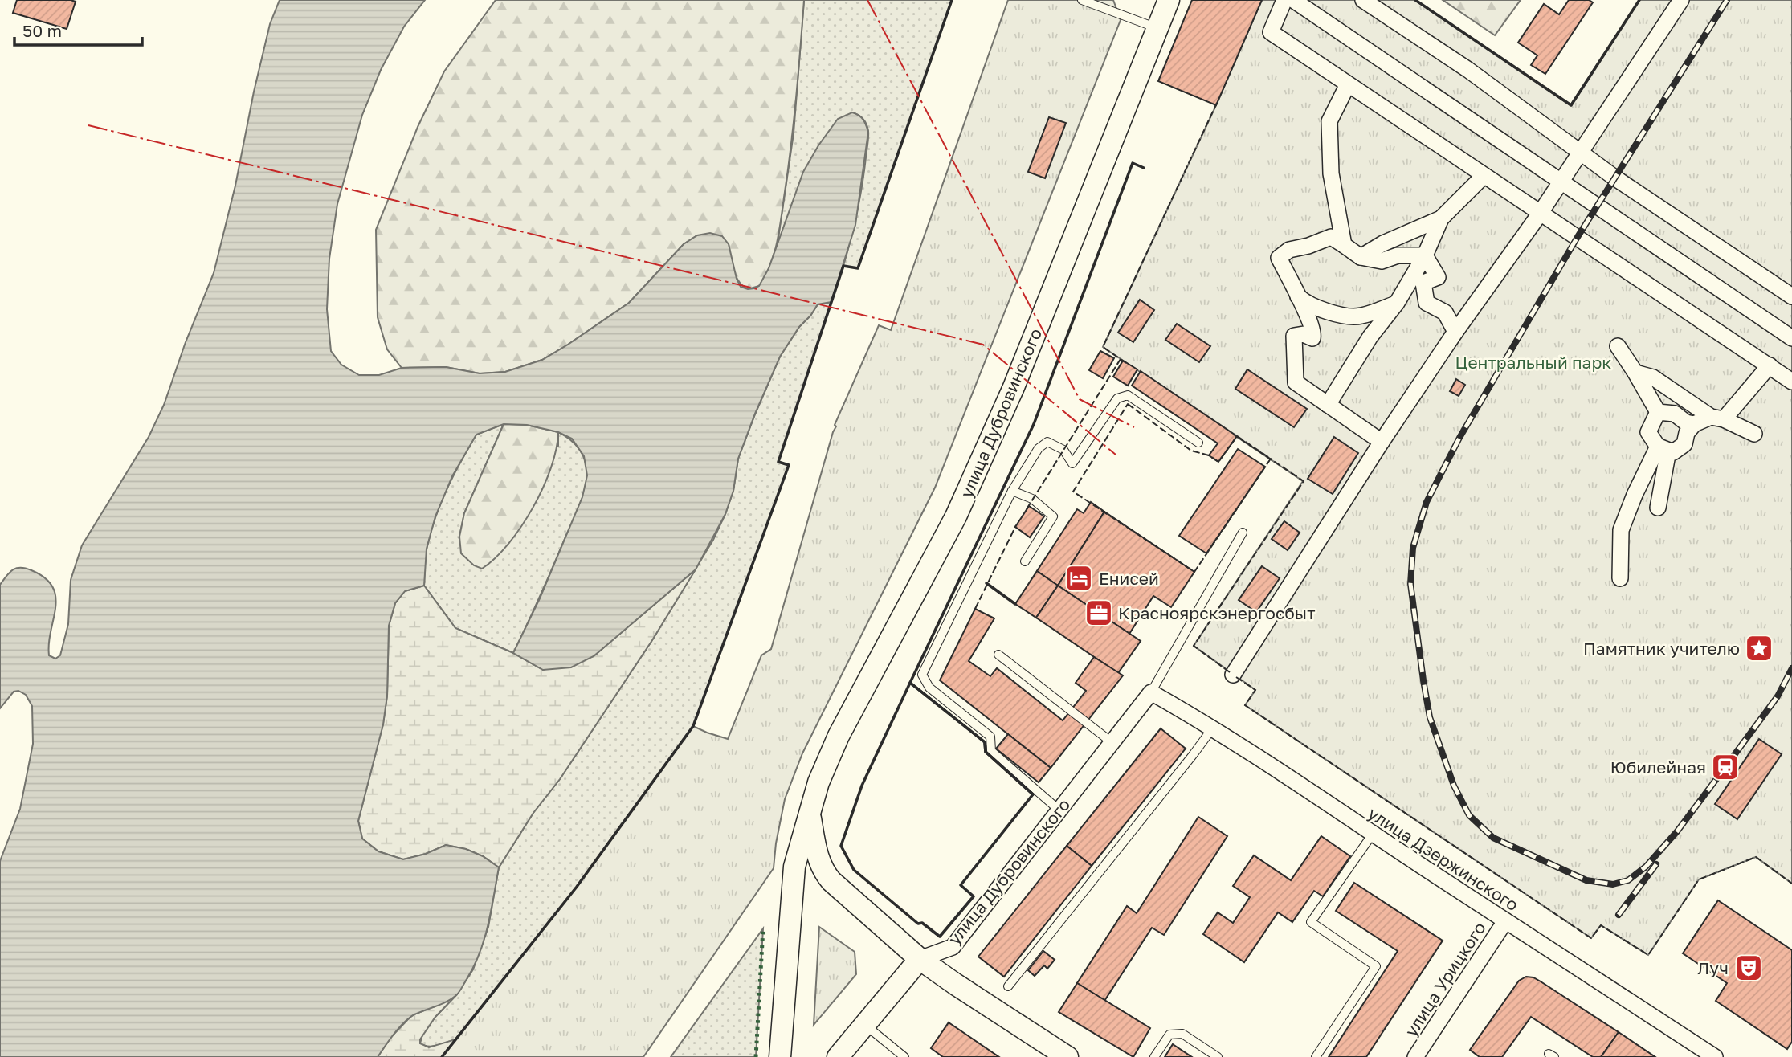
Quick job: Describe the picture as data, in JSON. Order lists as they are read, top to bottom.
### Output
{
  "streets": {
    "main road": ["улица Дубровинского"],
    "street": ["улица Дзержинского", "улица Урицкого"]
  },
  "crossings": [
    ["улица Дубровинского", "улица Дзержинского"],
    ["улица Дзержинского", "улица Урицкого"]
  ],
  "parks": ["Центральный парк"],
  "places": {
    "hotel": ["Енисей"],
    "office": ["Красноярскэнергосбыт"],
    "place": ["Памятник учителю"],
    "station": ["Юбилейная"],
    "theatre": ["Луч"]
  },
  "scale_bar": "50 m"
}
